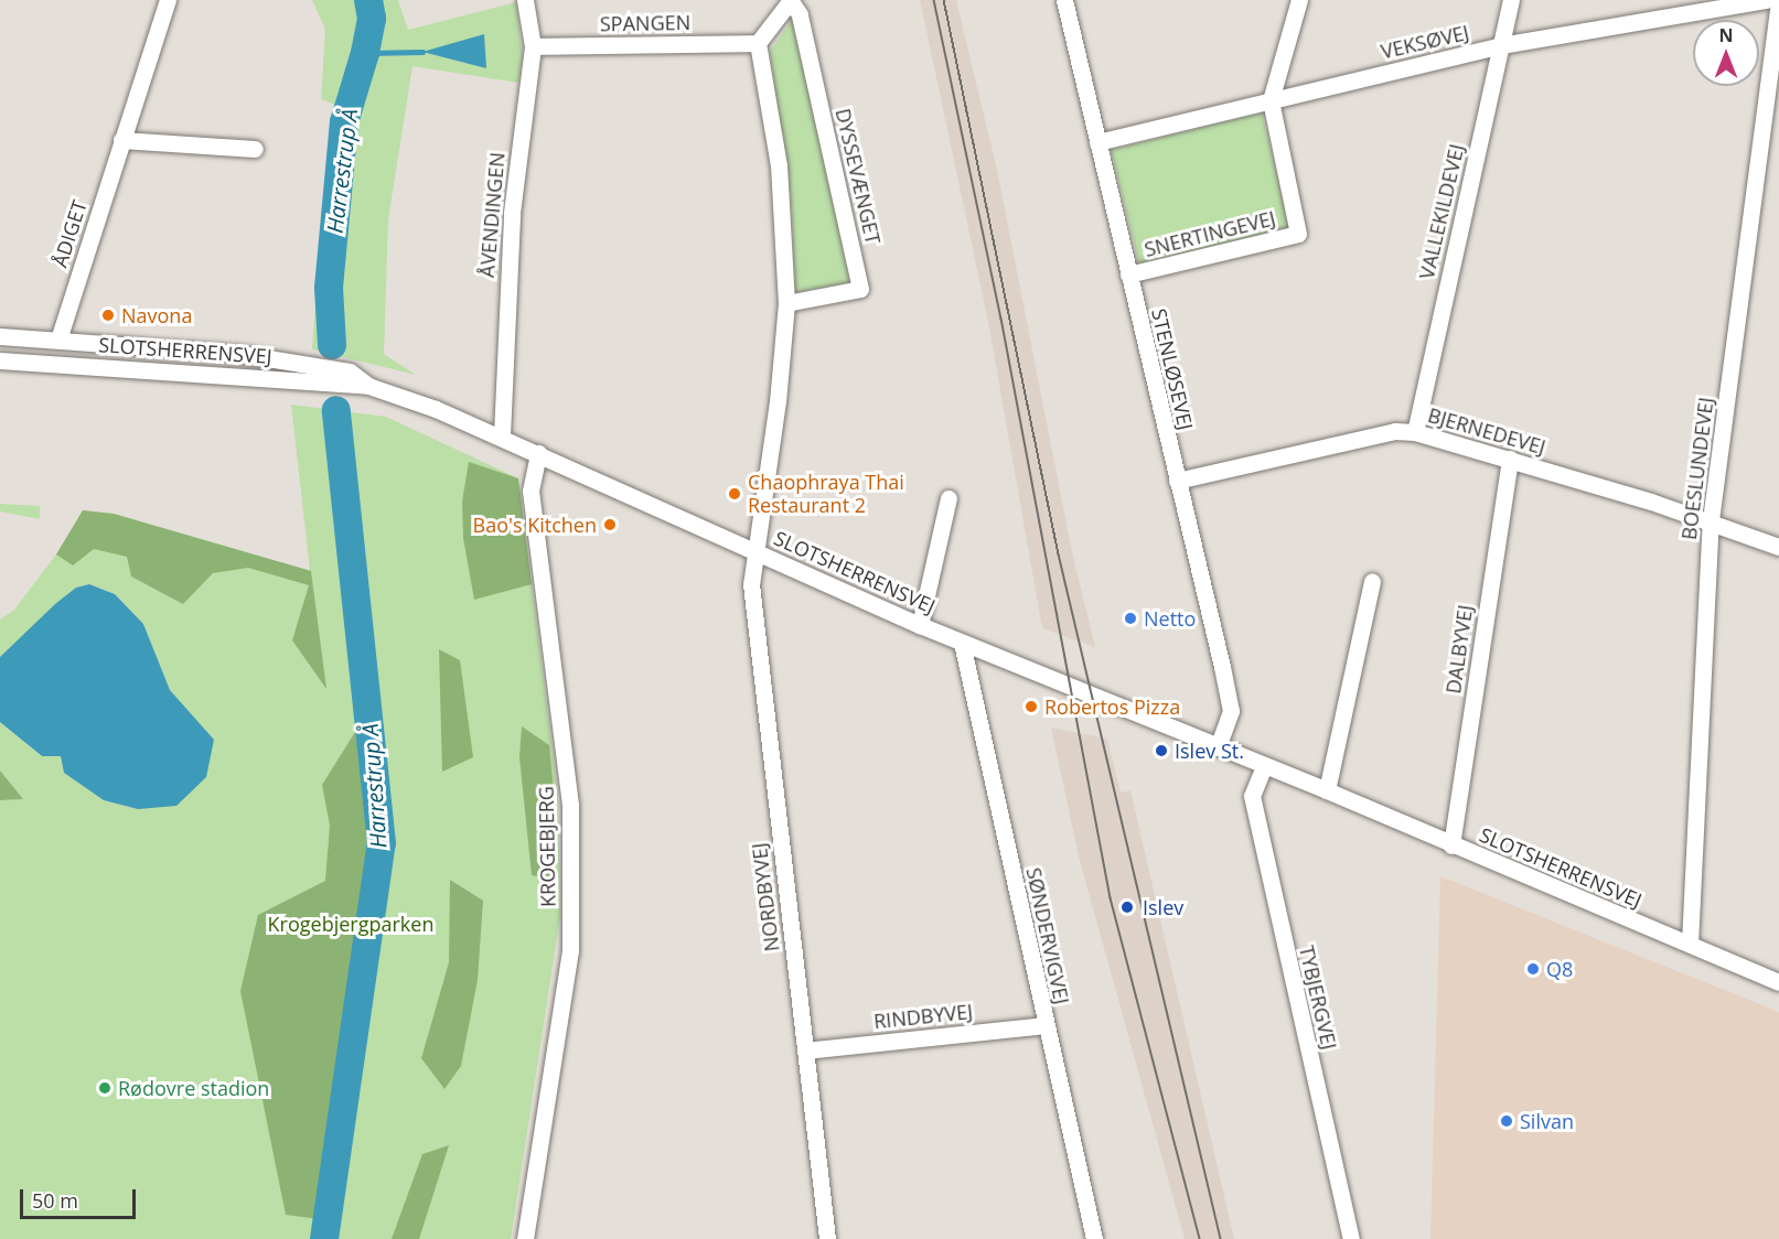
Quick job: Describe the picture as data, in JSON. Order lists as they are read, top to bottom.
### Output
{
  "streets": {
    "street": [
      "SPANGEN",
      "VEKSØVEJ",
      "DYSSEVÆNGET",
      "VALLEKILDEVEJ",
      "ÅVENDINGEN",
      "ÅDIGET",
      "SNERTINGEVEJ",
      "SLOTSHERRENSVEJ",
      "STENLØSEVEJ",
      "BJERNEDEVEJ",
      "BOESLUNDEVEJ",
      "DALBYVEJ",
      "KROGEBJERG",
      "NORDBYVEJ",
      "SØNDERVIGVEJ",
      "TYBJERGVEJ",
      "RINDBYVEJ"
    ]
  },
  "crossings": [
    ["SPANGEN", "DYSSEVÆNGET"],
    ["SPANGEN", "ÅVENDINGEN"],
    ["VEKSØVEJ", "VALLEKILDEVEJ"],
    ["VEKSØVEJ", "SNERTINGEVEJ"],
    ["VEKSØVEJ", "STENLØSEVEJ"],
    ["VALLEKILDEVEJ", "BJERNEDEVEJ"],
    ["ÅVENDINGEN", "SLOTSHERRENSVEJ"],
    ["ÅDIGET", "SLOTSHERRENSVEJ"],
    ["SNERTINGEVEJ", "STENLØSEVEJ"],
    ["SLOTSHERRENSVEJ", "STENLØSEVEJ"],
    ["SLOTSHERRENSVEJ", "BOESLUNDEVEJ"],
    ["SLOTSHERRENSVEJ", "DALBYVEJ"],
    ["SLOTSHERRENSVEJ", "KROGEBJERG"],
    ["SLOTSHERRENSVEJ", "NORDBYVEJ"],
    ["SLOTSHERRENSVEJ", "SØNDERVIGVEJ"],
    ["SLOTSHERRENSVEJ", "TYBJERGVEJ"],
    ["STENLØSEVEJ", "BJERNEDEVEJ"],
    ["BJERNEDEVEJ", "BOESLUNDEVEJ"],
    ["BJERNEDEVEJ", "DALBYVEJ"],
    ["NORDBYVEJ", "RINDBYVEJ"],
    ["SØNDERVIGVEJ", "RINDBYVEJ"]
  ],
  "water": ["Harrestrup Å"],
  "parks": ["Krogebjergparken"],
  "places": [
    "Navona",
    "Chaophraya Thai Restaurant 2",
    "Bao's Kitchen",
    "Netto",
    "Robertos Pizza",
    "Islev St.",
    "Islev",
    "Q8",
    "Rødovre stadion",
    "Silvan"
  ],
  "scale_bar": "50 m",
  "north": "top"
}
